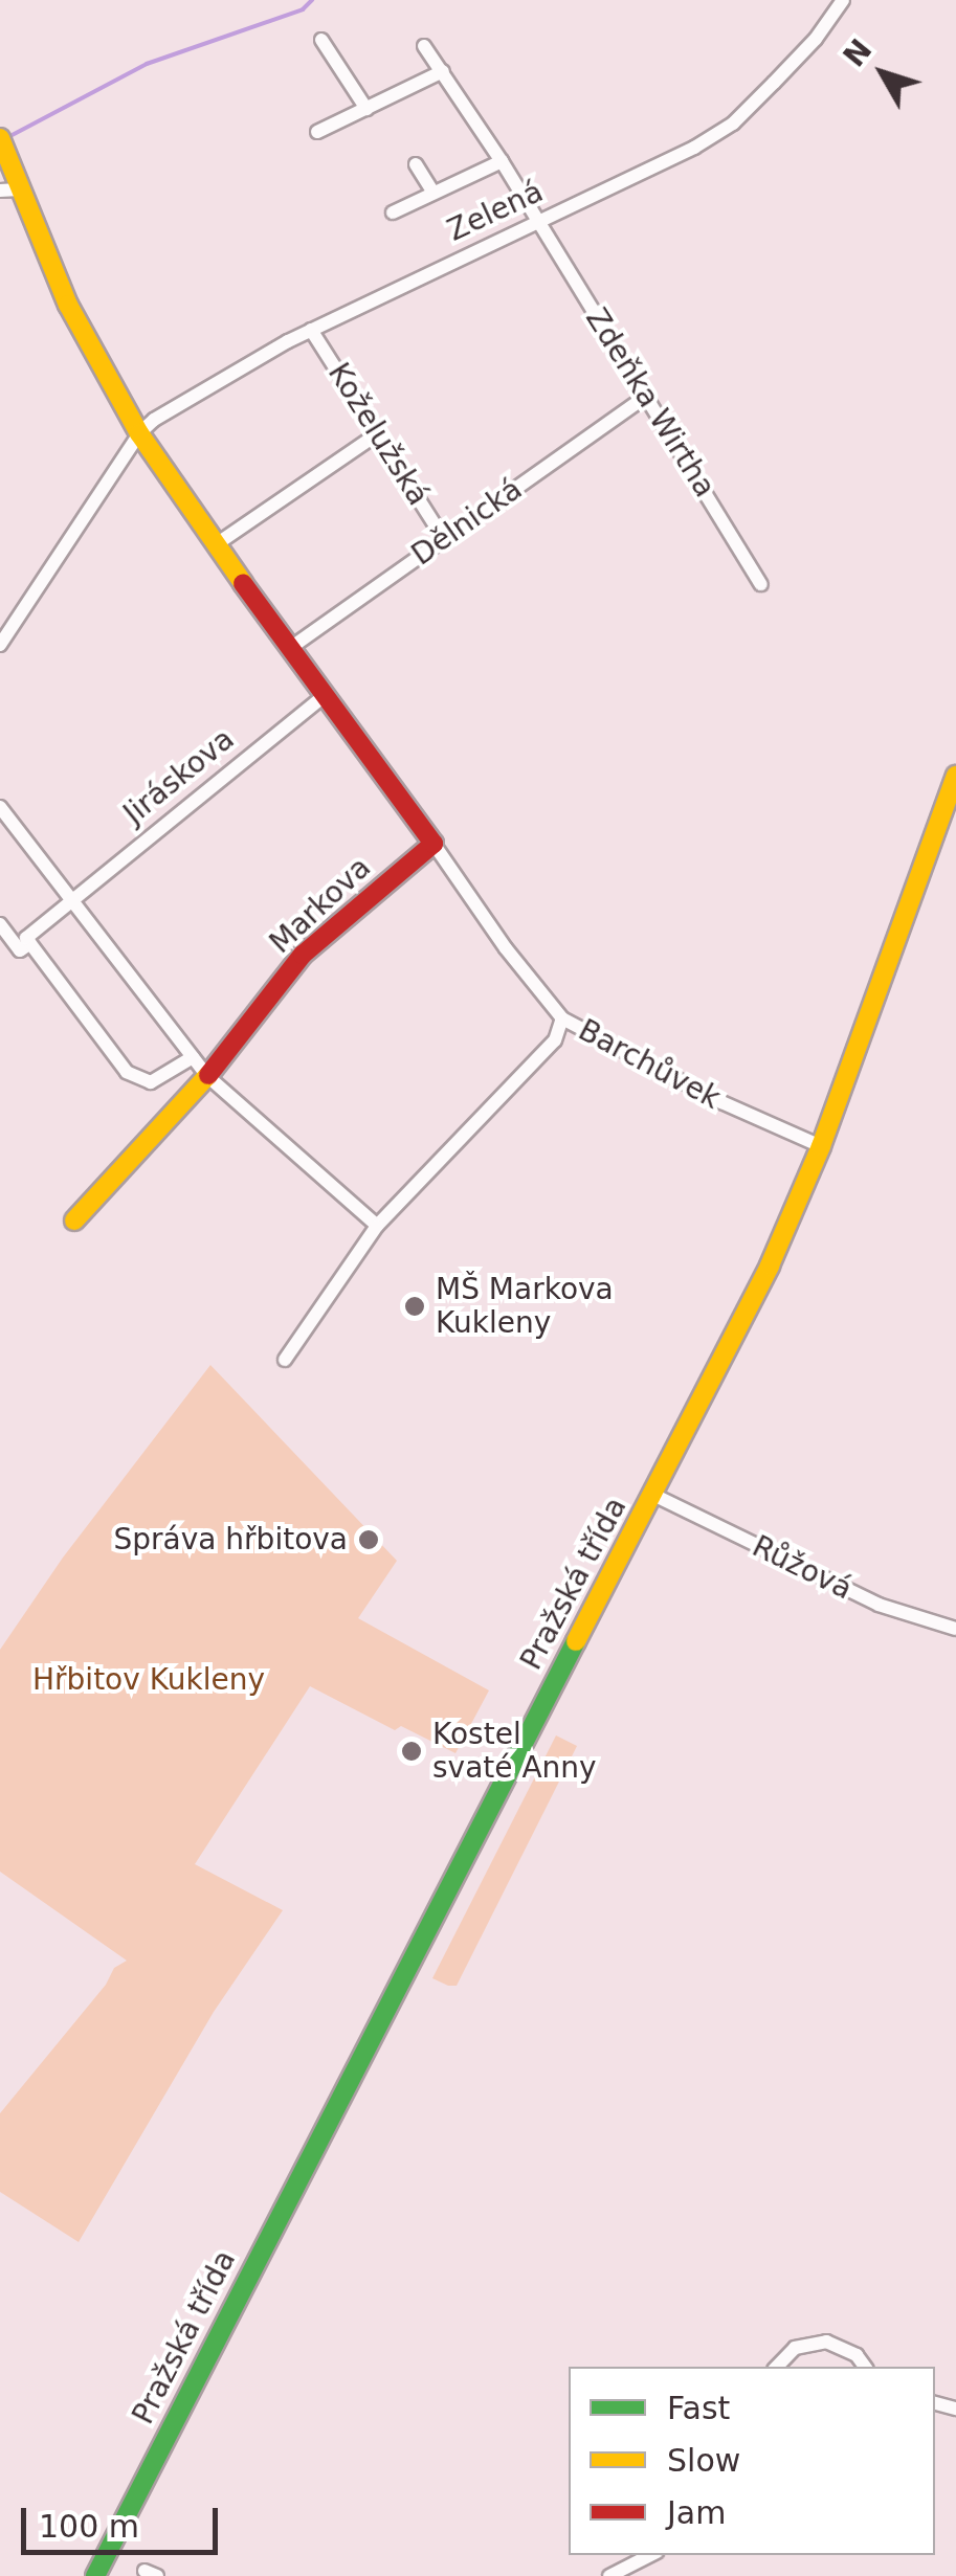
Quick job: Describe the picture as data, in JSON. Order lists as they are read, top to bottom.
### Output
{
  "streets": {
    "street": [
      "Zelená",
      "Zdeňka Wirtha",
      "Koželužská",
      "Dělnická",
      "Jiráskova",
      "Markova",
      "Barchůvek",
      "Růžová",
      "Pražská třída"
    ]
  },
  "crossings": [
    ["Zelená", "Zdeňka Wirtha"],
    ["Zelená", "Koželužská"],
    ["Zdeňka Wirtha", "Dělnická"],
    ["Koželužská", "Dělnická"],
    ["Markova", "Barchůvek"],
    ["Barchůvek", "Pražská třída"],
    ["Růžová", "Pražská třída"]
  ],
  "parks": ["Hřbitov Kukleny"],
  "places": ["MŠ Markova Kukleny", "Správa hřbitova", "Kostel svaté Anny"],
  "legend": ["Fast", "Slow", "Jam"],
  "scale_bar": "100 m",
  "north": "top left"
}
